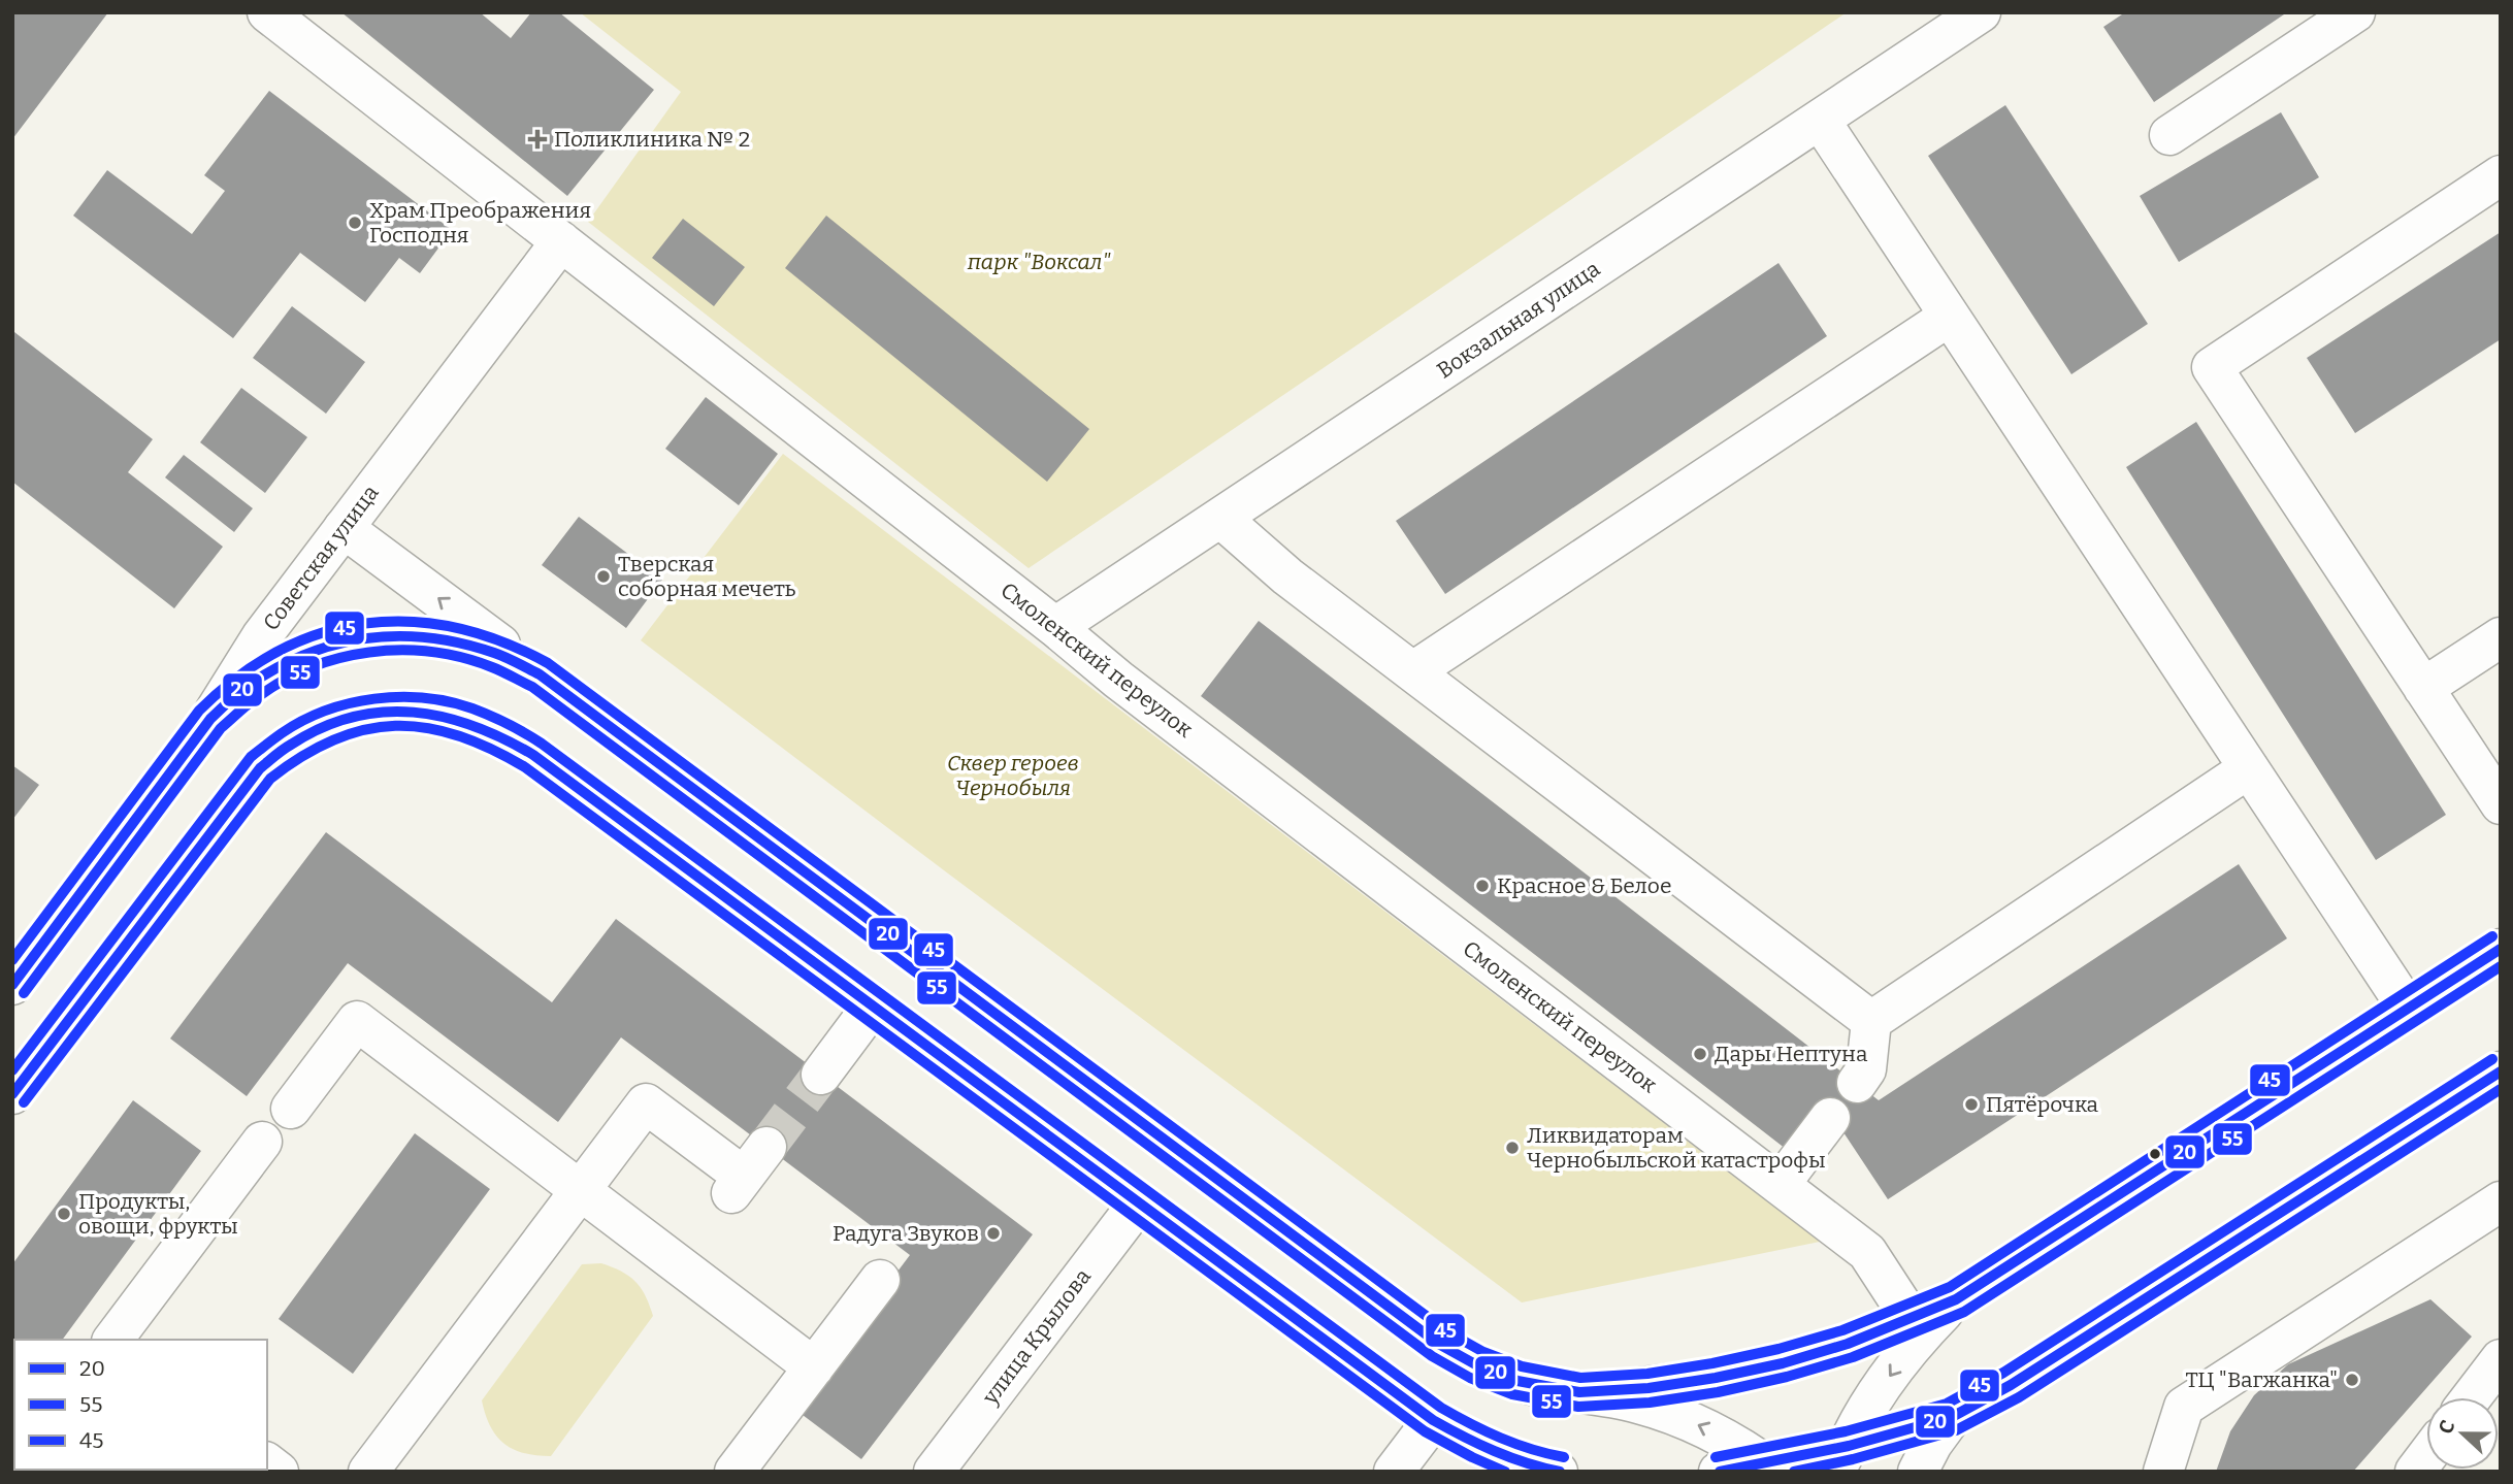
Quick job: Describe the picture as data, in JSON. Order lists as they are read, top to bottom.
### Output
{
  "streets": {
    "main road": [
      "Вокзальная улица",
      "Советская улица",
      "Смоленский переулок",
      "улица Крылова"
    ]
  },
  "crossings": [
    ["Вокзальная улица", "Смоленский переулок"],
    ["Советская улица", "Смоленский переулок"]
  ],
  "parks": ["парк \"Воксал\"", "Сквер героев Чернобыля"],
  "places": {
    "health": ["Поликлиника № 2"],
    "other": [
      "Храм Преображения Господня",
      "Тверская соборная мечеть",
      "Красное & Белое",
      "Дары Нептуна",
      "Пятёрочка",
      "Ликвидаторам Чернобыльской катастрофы",
      "Продукты, овощи, фрукты",
      "Радуга Звуков",
      "ТЦ \"Вагжанка\""
    ]
  },
  "lines": ["transit line 45", "transit line 20", "transit line 55"],
  "legend": ["20", "55", "45"],
  "north": "left"
}
